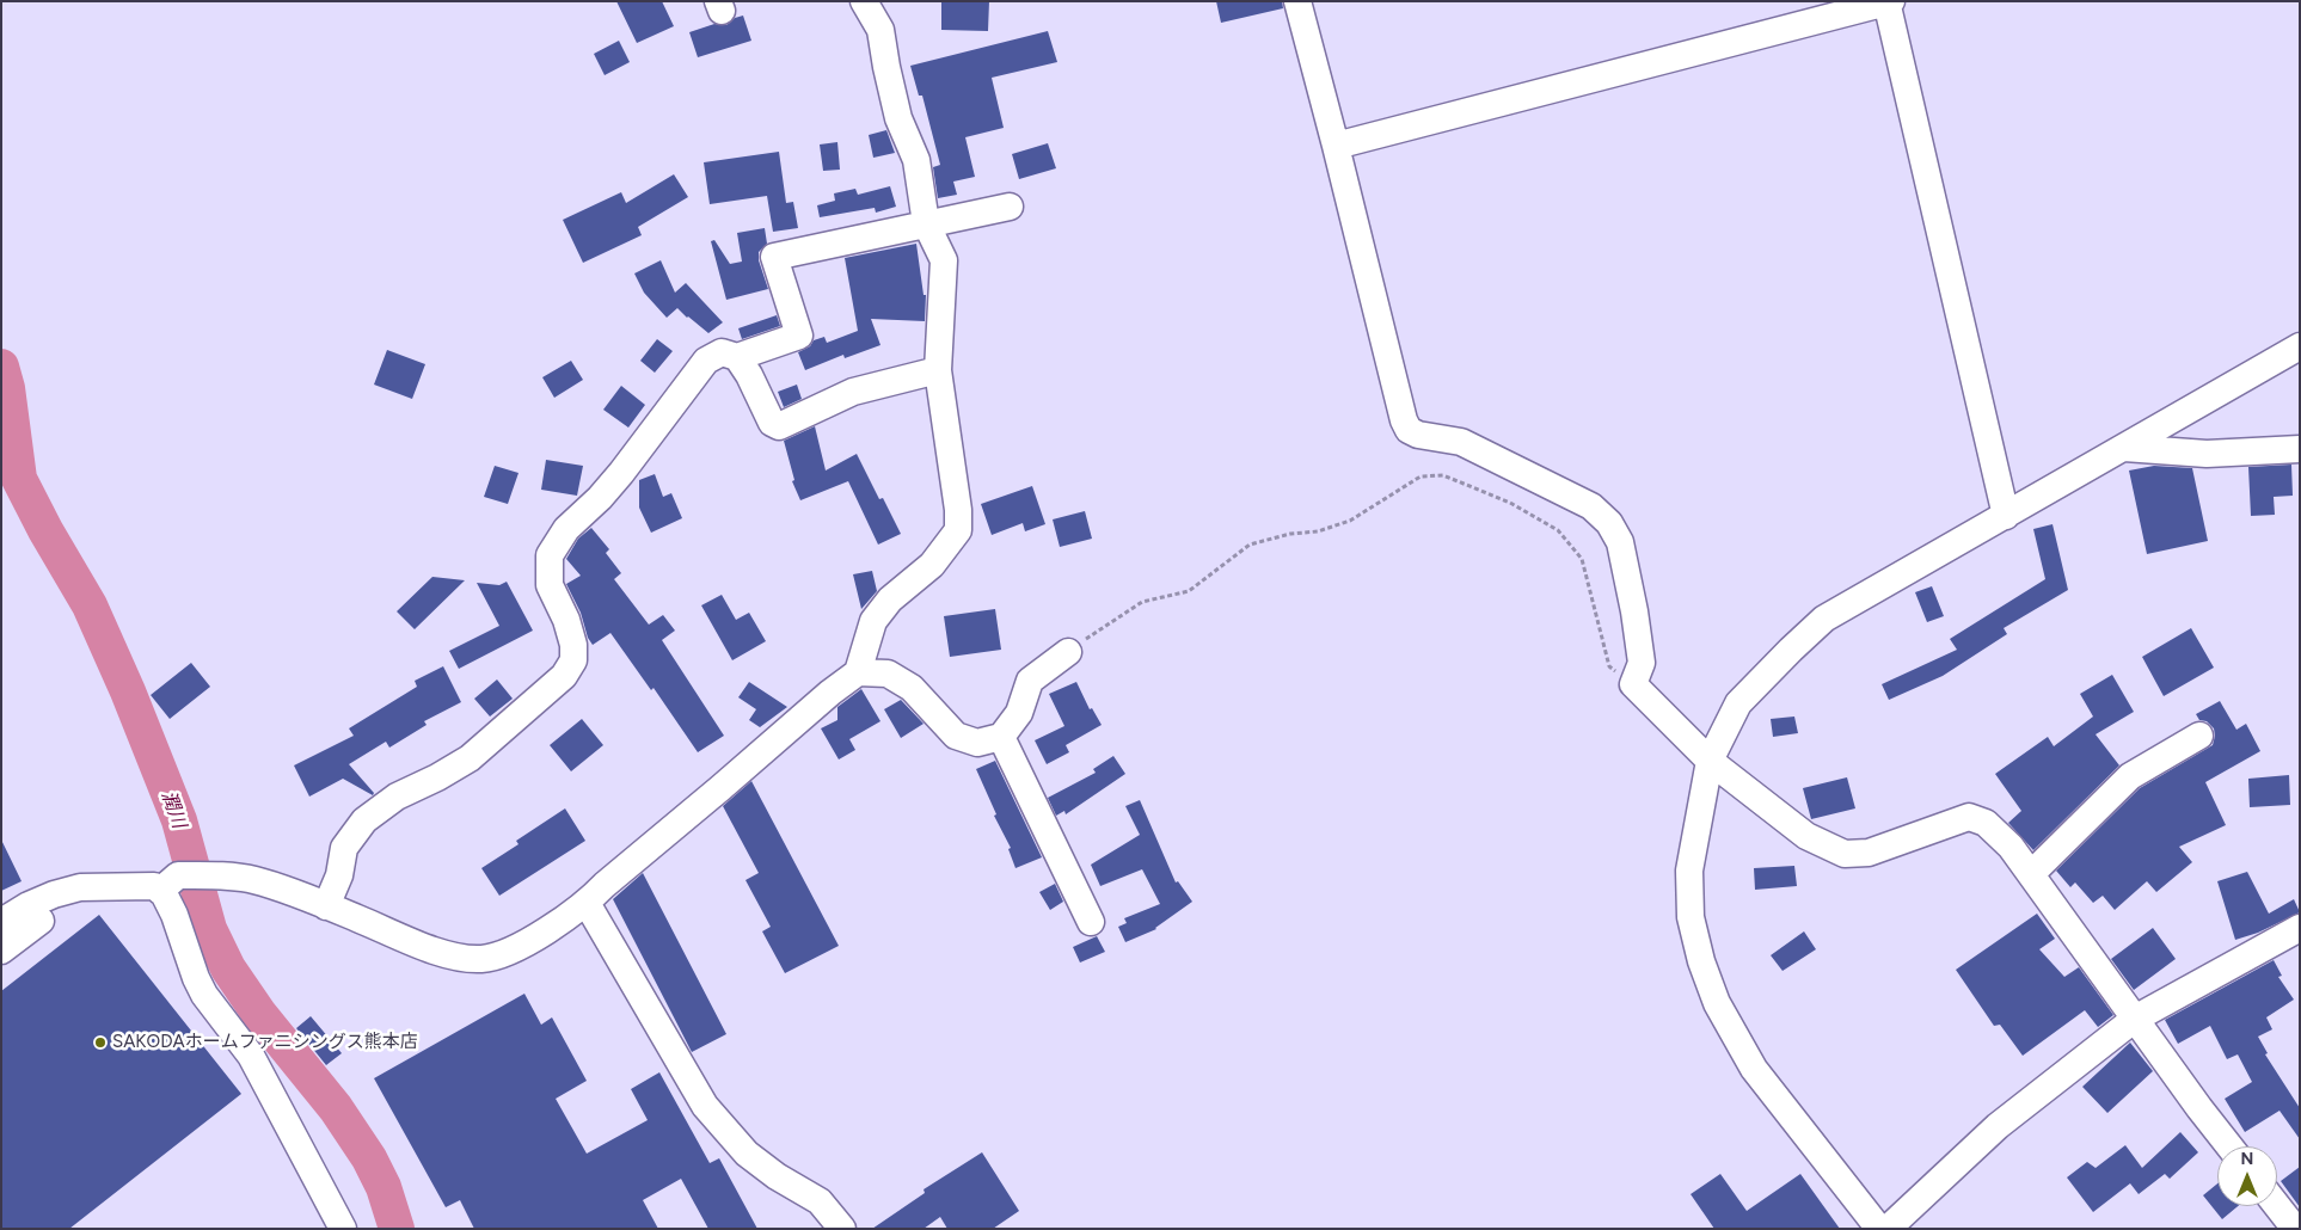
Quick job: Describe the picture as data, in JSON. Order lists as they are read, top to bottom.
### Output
{
  "water": ["潤川"],
  "places": ["SAKODAホームファニシングス熊本店"],
  "north": "top"
}
